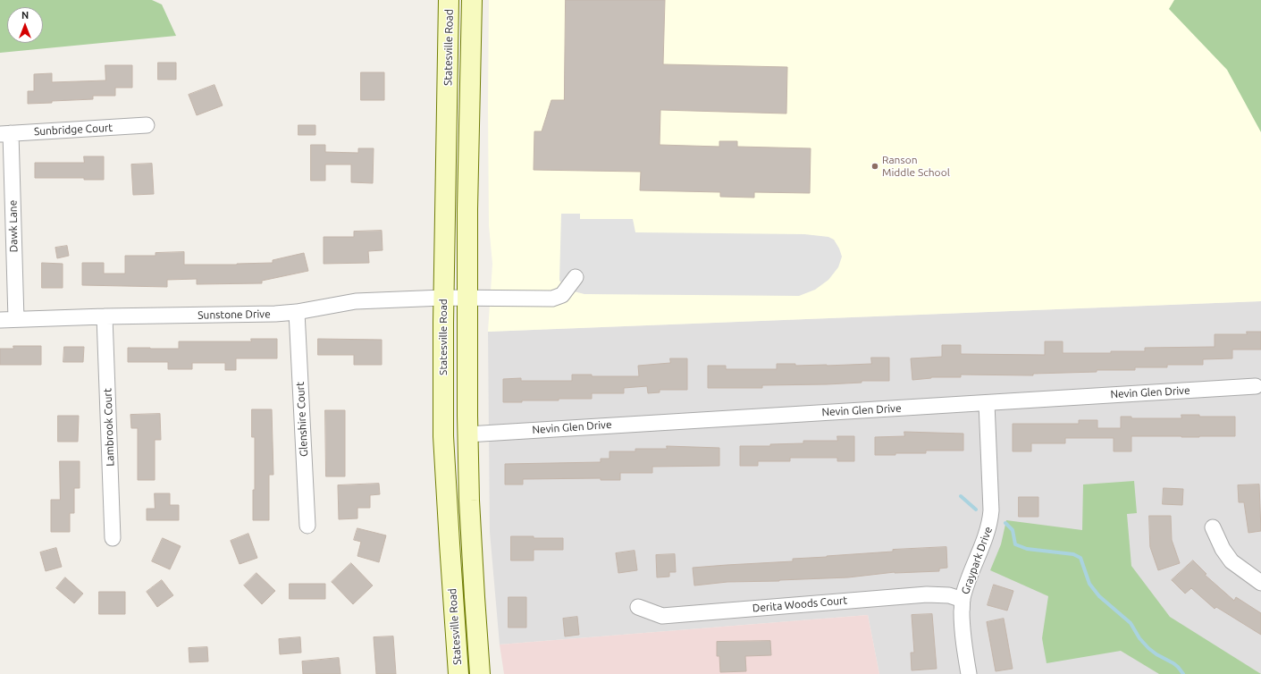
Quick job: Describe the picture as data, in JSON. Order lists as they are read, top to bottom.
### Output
{
  "streets": {
    "main road": ["Statesville Road"],
    "street": [
      "Sunbridge Court",
      "Dawk Lane",
      "Sunstone Drive",
      "Nevin Glen Drive",
      "Glenshire Court",
      "Lambrook Court",
      "Graypark Drive",
      "Derita Woods Court"
    ]
  },
  "crossings": [
    ["Statesville Road", "Sunstone Drive"],
    ["Statesville Road", "Nevin Glen Drive"],
    ["Sunbridge Court", "Dawk Lane"],
    ["Dawk Lane", "Sunstone Drive"],
    ["Sunstone Drive", "Glenshire Court"],
    ["Sunstone Drive", "Lambrook Court"],
    ["Nevin Glen Drive", "Graypark Drive"],
    ["Graypark Drive", "Derita Woods Court"]
  ],
  "places": ["Ranson Middle School"],
  "north": "top"
}
